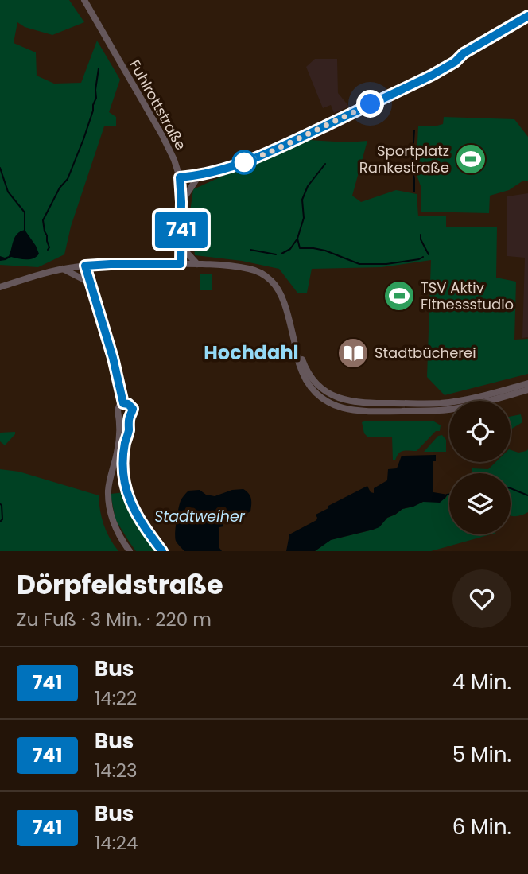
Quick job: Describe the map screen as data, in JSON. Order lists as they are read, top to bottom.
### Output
{
  "streets": {
    "street": ["Fuhlrottstraße"]
  },
  "districts": ["Hochdahl"],
  "water": ["Stadtweiher"],
  "places": {
    "sports": ["Sportplatz Rankestraße", "TSV Aktiv Fitnessstudio"],
    "library": ["Stadtbücherei"]
  },
  "lines": ["bus line 741"],
  "page": {
    "on_map": "741",
    "heading": ["Dörpfeldstraße", "Zu Fuß · 3 Min. · 220 m"],
    "list": [
      {
        "mark": "741",
        "name": "Bus",
        "note": "14:22",
        "value": "4 Min."
      },
      {
        "mark": "741",
        "name": "Bus",
        "note": "14:23",
        "value": "5 Min."
      },
      {
        "mark": "741",
        "name": "Bus",
        "note": "14:24",
        "value": "6 Min."
      }
    ]
  }
}
